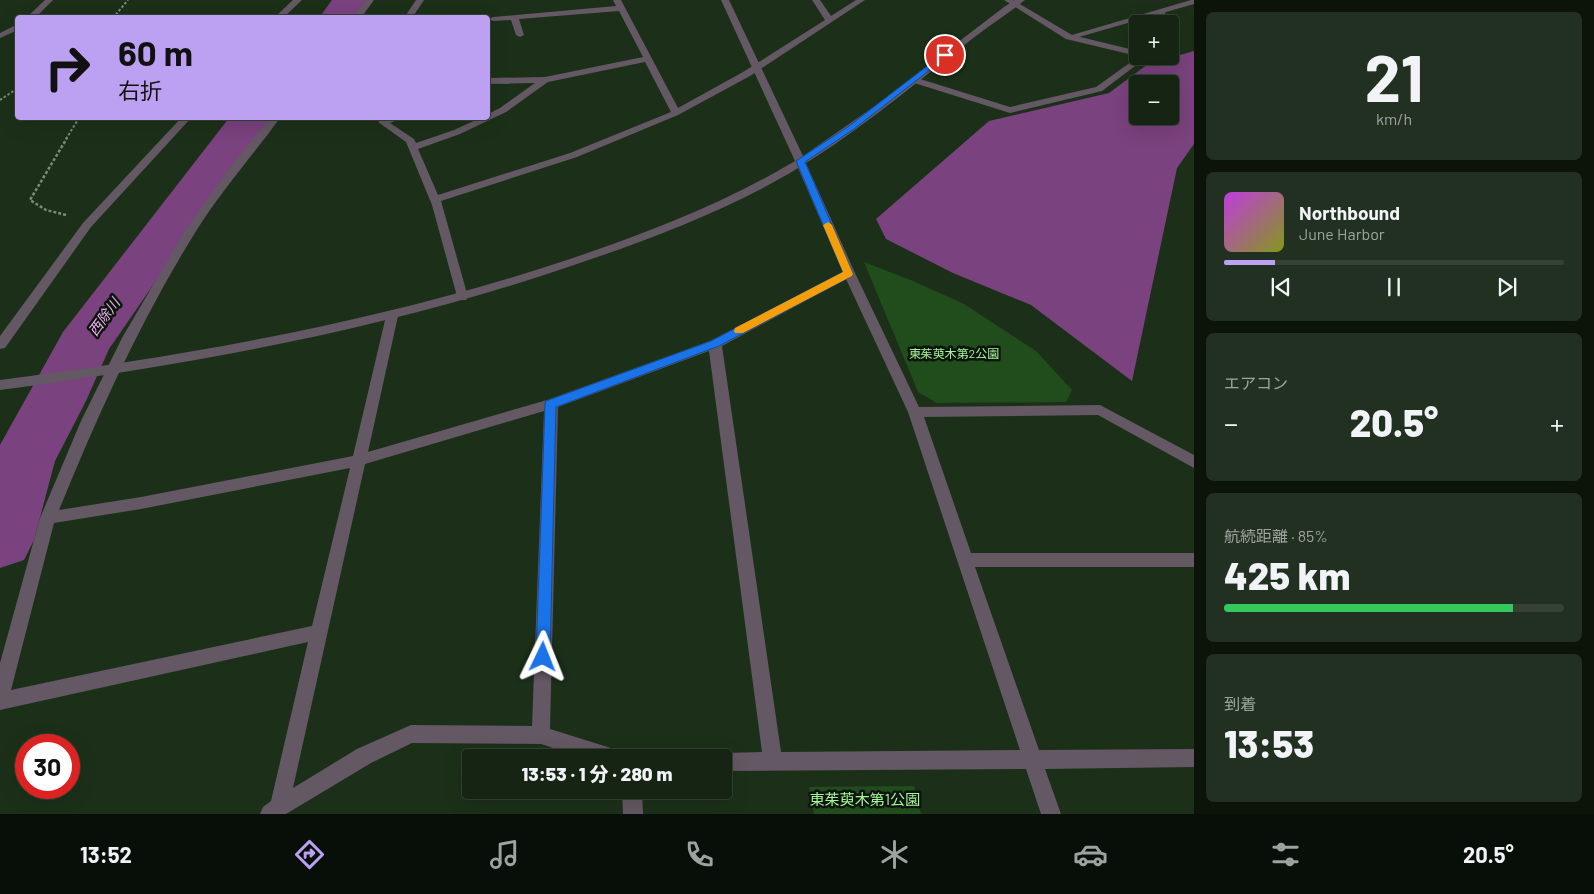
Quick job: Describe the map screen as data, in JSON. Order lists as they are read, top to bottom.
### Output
{
  "water": ["西除川"],
  "parks": ["東茱萸木第2公園", "東茱萸木第1公園"],
  "page": {
    "tile": [
      ["21", "km/h"],
      "エアコン",
      ["航続距離 · 85%", "425 km"],
      ["到着", "13:53"]
    ],
    "map_buttons": ["+", "−"],
    "turn": ["60 m", "右折"],
    "song": ["Northbound", "June Harbor"],
    "heat": ["−", "20.5°", "+"],
    "limit": "30",
    "trip": "13:53 · 1 分 · 280 m",
    "tabs": ["13:52", "20.5°"]
  }
}
